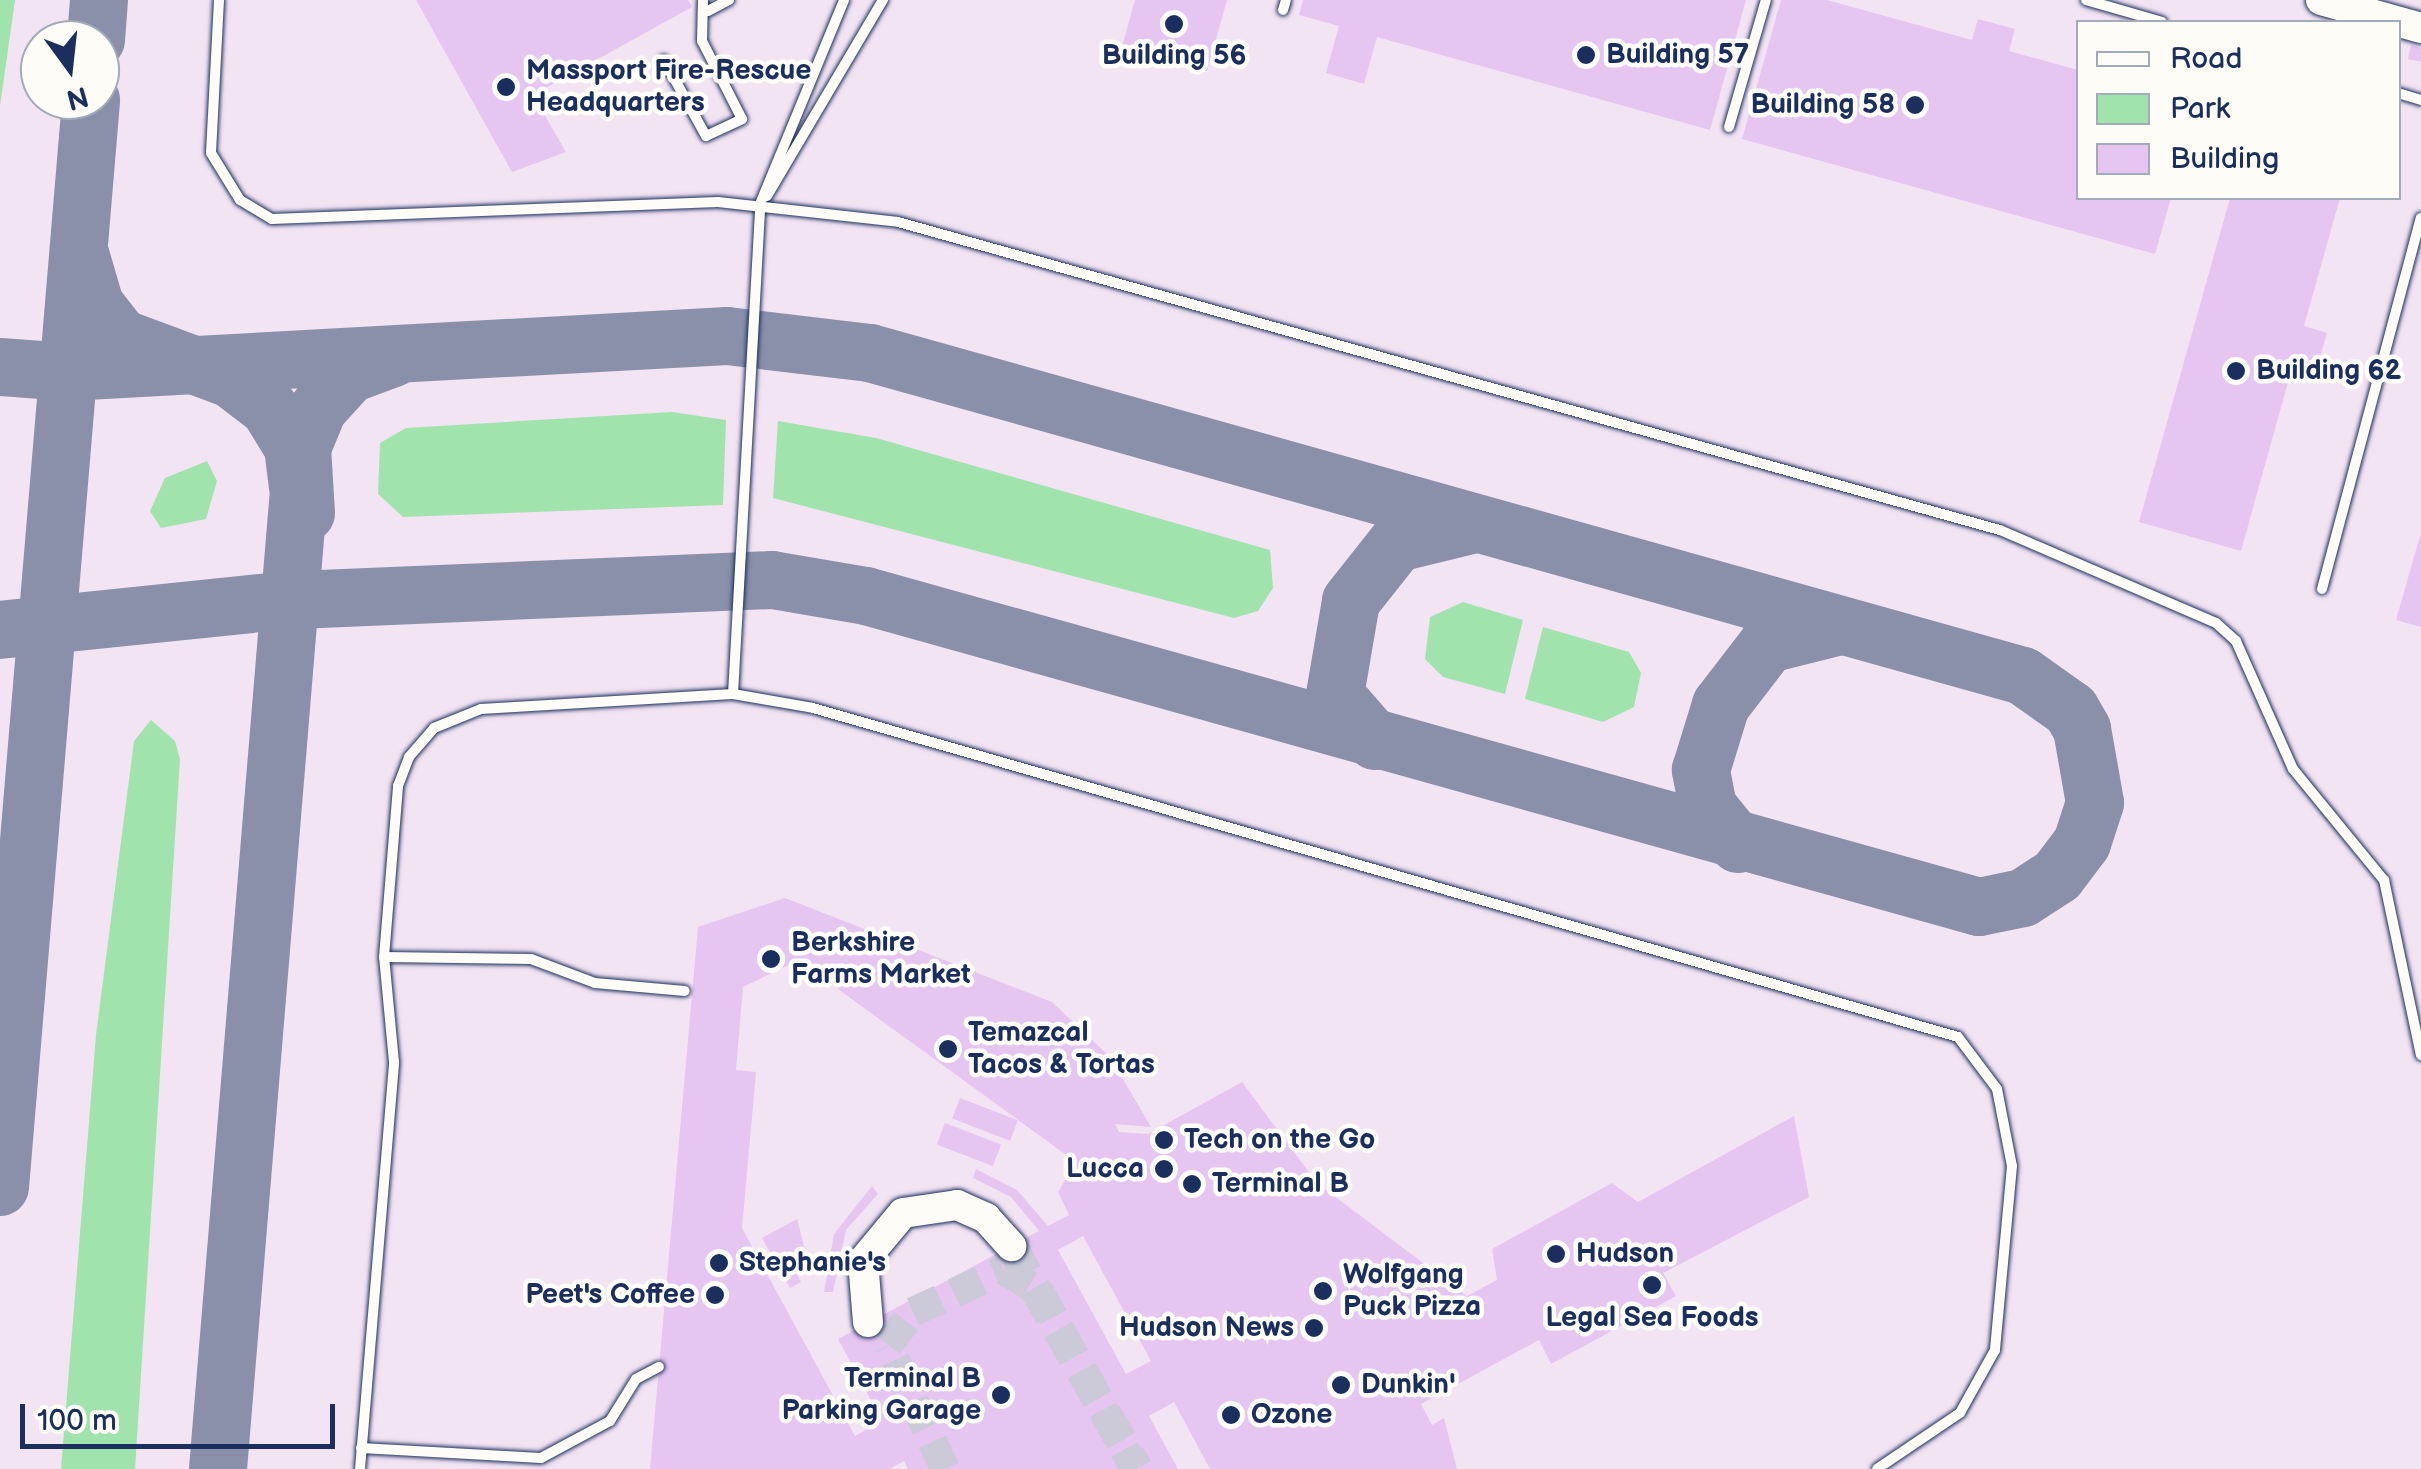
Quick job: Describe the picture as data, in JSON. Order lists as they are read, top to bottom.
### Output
{
  "places": [
    "Building 56",
    "Building 57",
    "Massport Fire-Rescue Headquarters",
    "Building 58",
    "Building 62",
    "Berkshire Farms Market",
    "Temazcal Tacos & Tortas",
    "Tech on the Go",
    "Lucca",
    "Terminal B",
    "Hudson",
    "Stephanie's",
    "Legal Sea Foods",
    "Wolfgang Puck Pizza",
    "Peet's Coffee",
    "Hudson News",
    "Dunkin'",
    "Terminal B Parking Garage",
    "Ozone"
  ],
  "legend": ["Road", "Park", "Building"],
  "scale_bar": "100 m",
  "north": "bottom"
}
